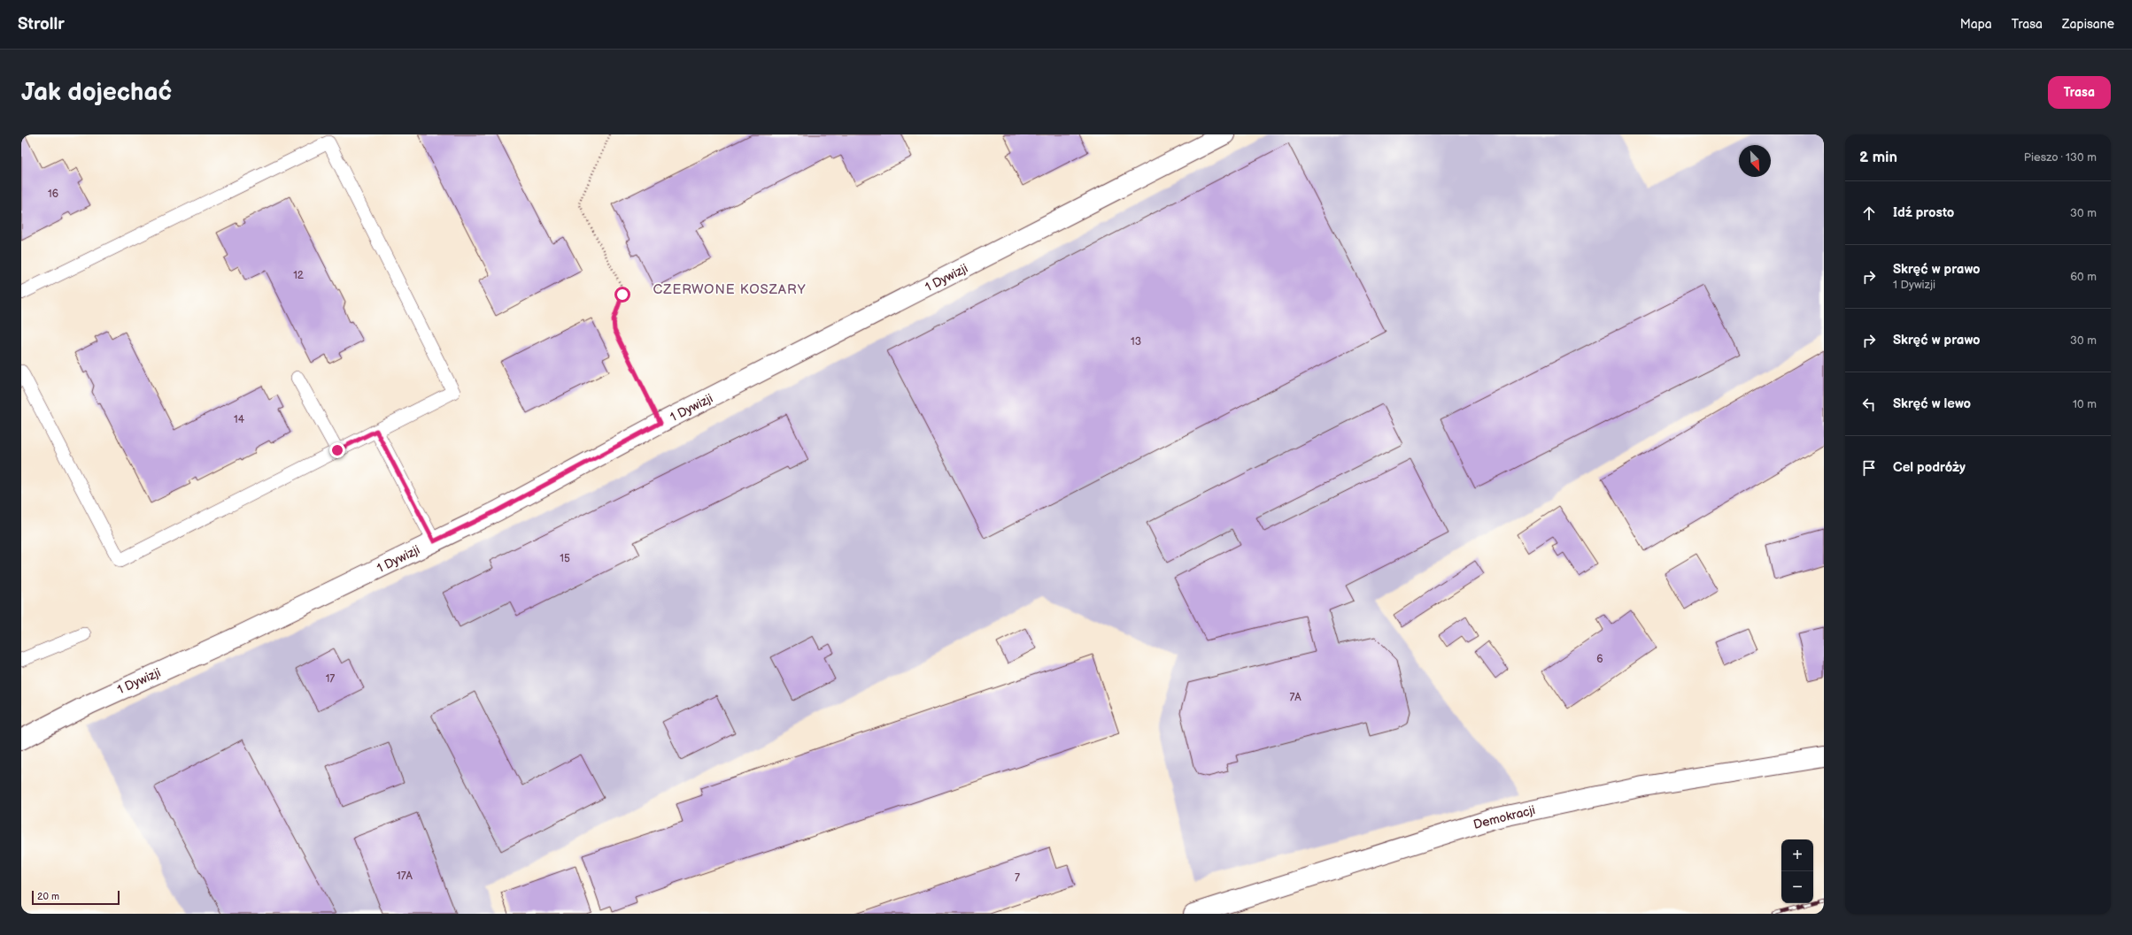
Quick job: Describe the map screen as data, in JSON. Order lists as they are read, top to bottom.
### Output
{
  "streets": {
    "street": ["1 Dywizji", "Demokracji"]
  },
  "districts": ["CZERWONE KOSZARY"],
  "house_numbers": [
    "16",
    "12",
    "13",
    "14",
    "15",
    "6",
    "17",
    "7A",
    "17A",
    "7"
  ],
  "scale_bar": "20 m",
  "north": "bottom right",
  "page": {
    "header": "Strollr",
    "nav": ["Mapa", "Trasa", "Zapisane"],
    "buttons": "Trasa",
    "title": "Jak dojechać",
    "heading": ["2 min", "Pieszo · 130 m"],
    "list": [
      ["Idź prosto", "30 m"],
      ["Skręć w prawo", "1 Dywizji", "60 m"],
      ["Skręć w prawo", "30 m"],
      ["Skręć w lewo", "10 m"],
      "Cel podróży"
    ],
    "map_buttons": ["+", "−"],
    "scale": "20 m"
  }
}
